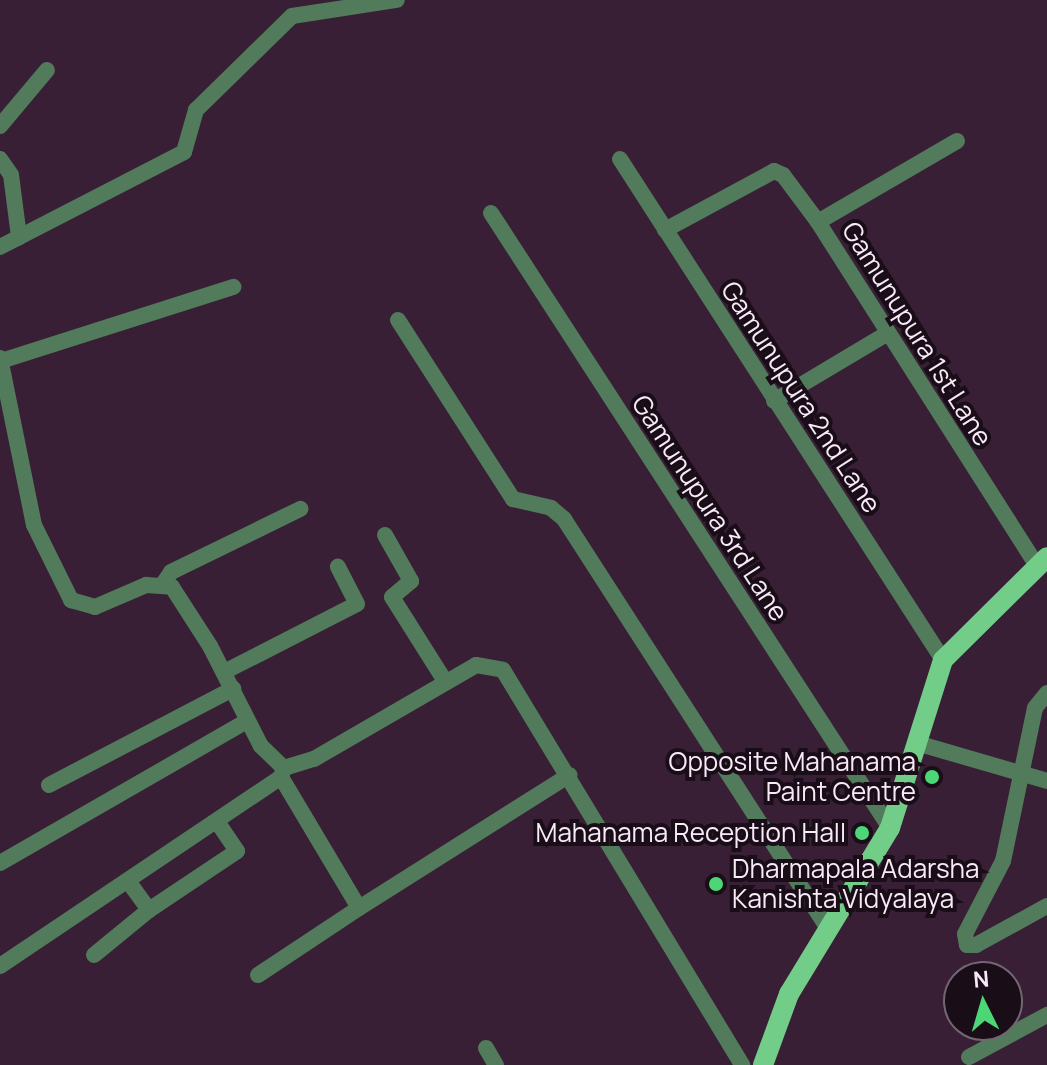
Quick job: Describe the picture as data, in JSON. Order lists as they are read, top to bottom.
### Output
{
  "streets": {
    "street": ["Gamunupura 1st Lane", "Gamunupura 2nd Lane", "Gamunupura 3rd Lane"]
  },
  "places": ["Opposite Mahanama Paint Centre", "Mahanama Reception Hall", "Dharmapala Adarsha Kanishta Vidyalaya"],
  "north": "top"
}
